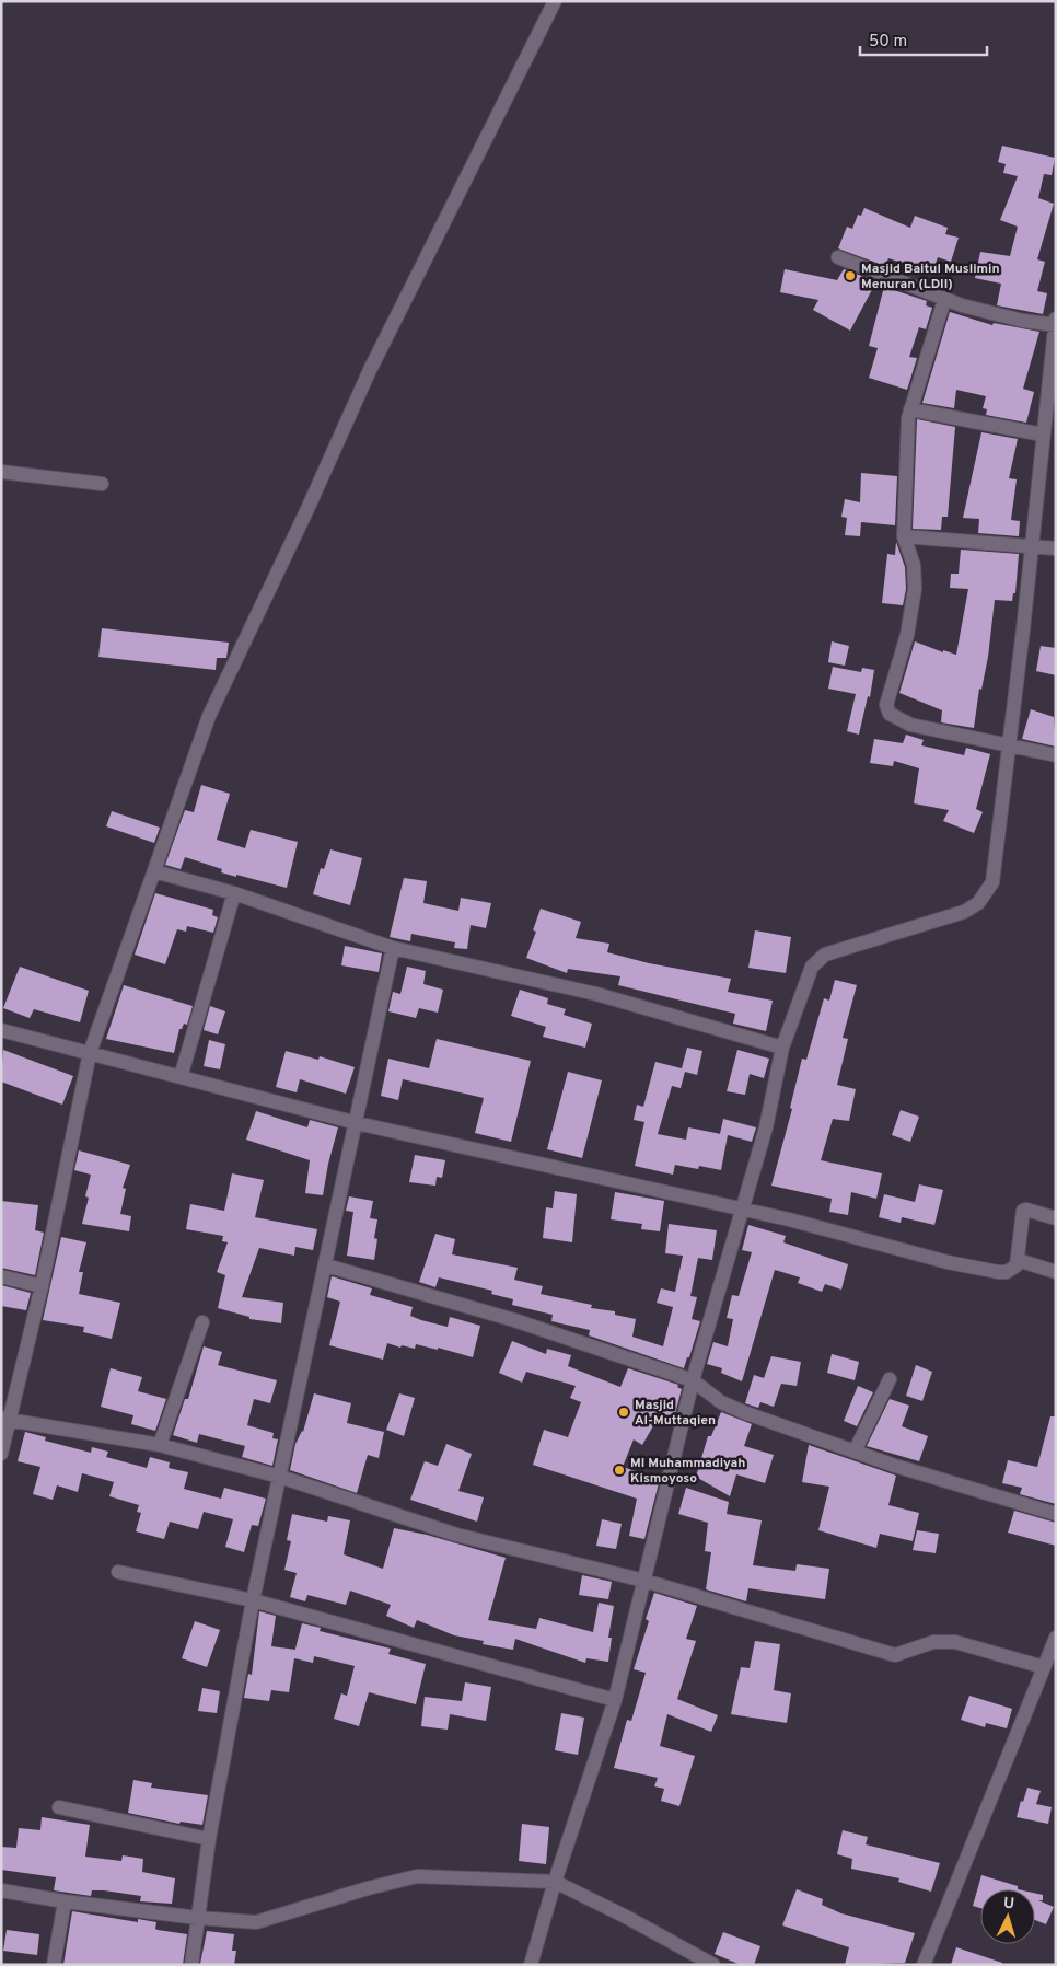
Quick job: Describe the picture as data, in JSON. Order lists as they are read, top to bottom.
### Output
{
  "places": ["Masjid Baitul Muslimin Menuran (LDII)", "Masjid Al-Muttaqien", "MI Muhammadiyah Kismoyoso"],
  "scale_bar": "50 m",
  "north": "top"
}
